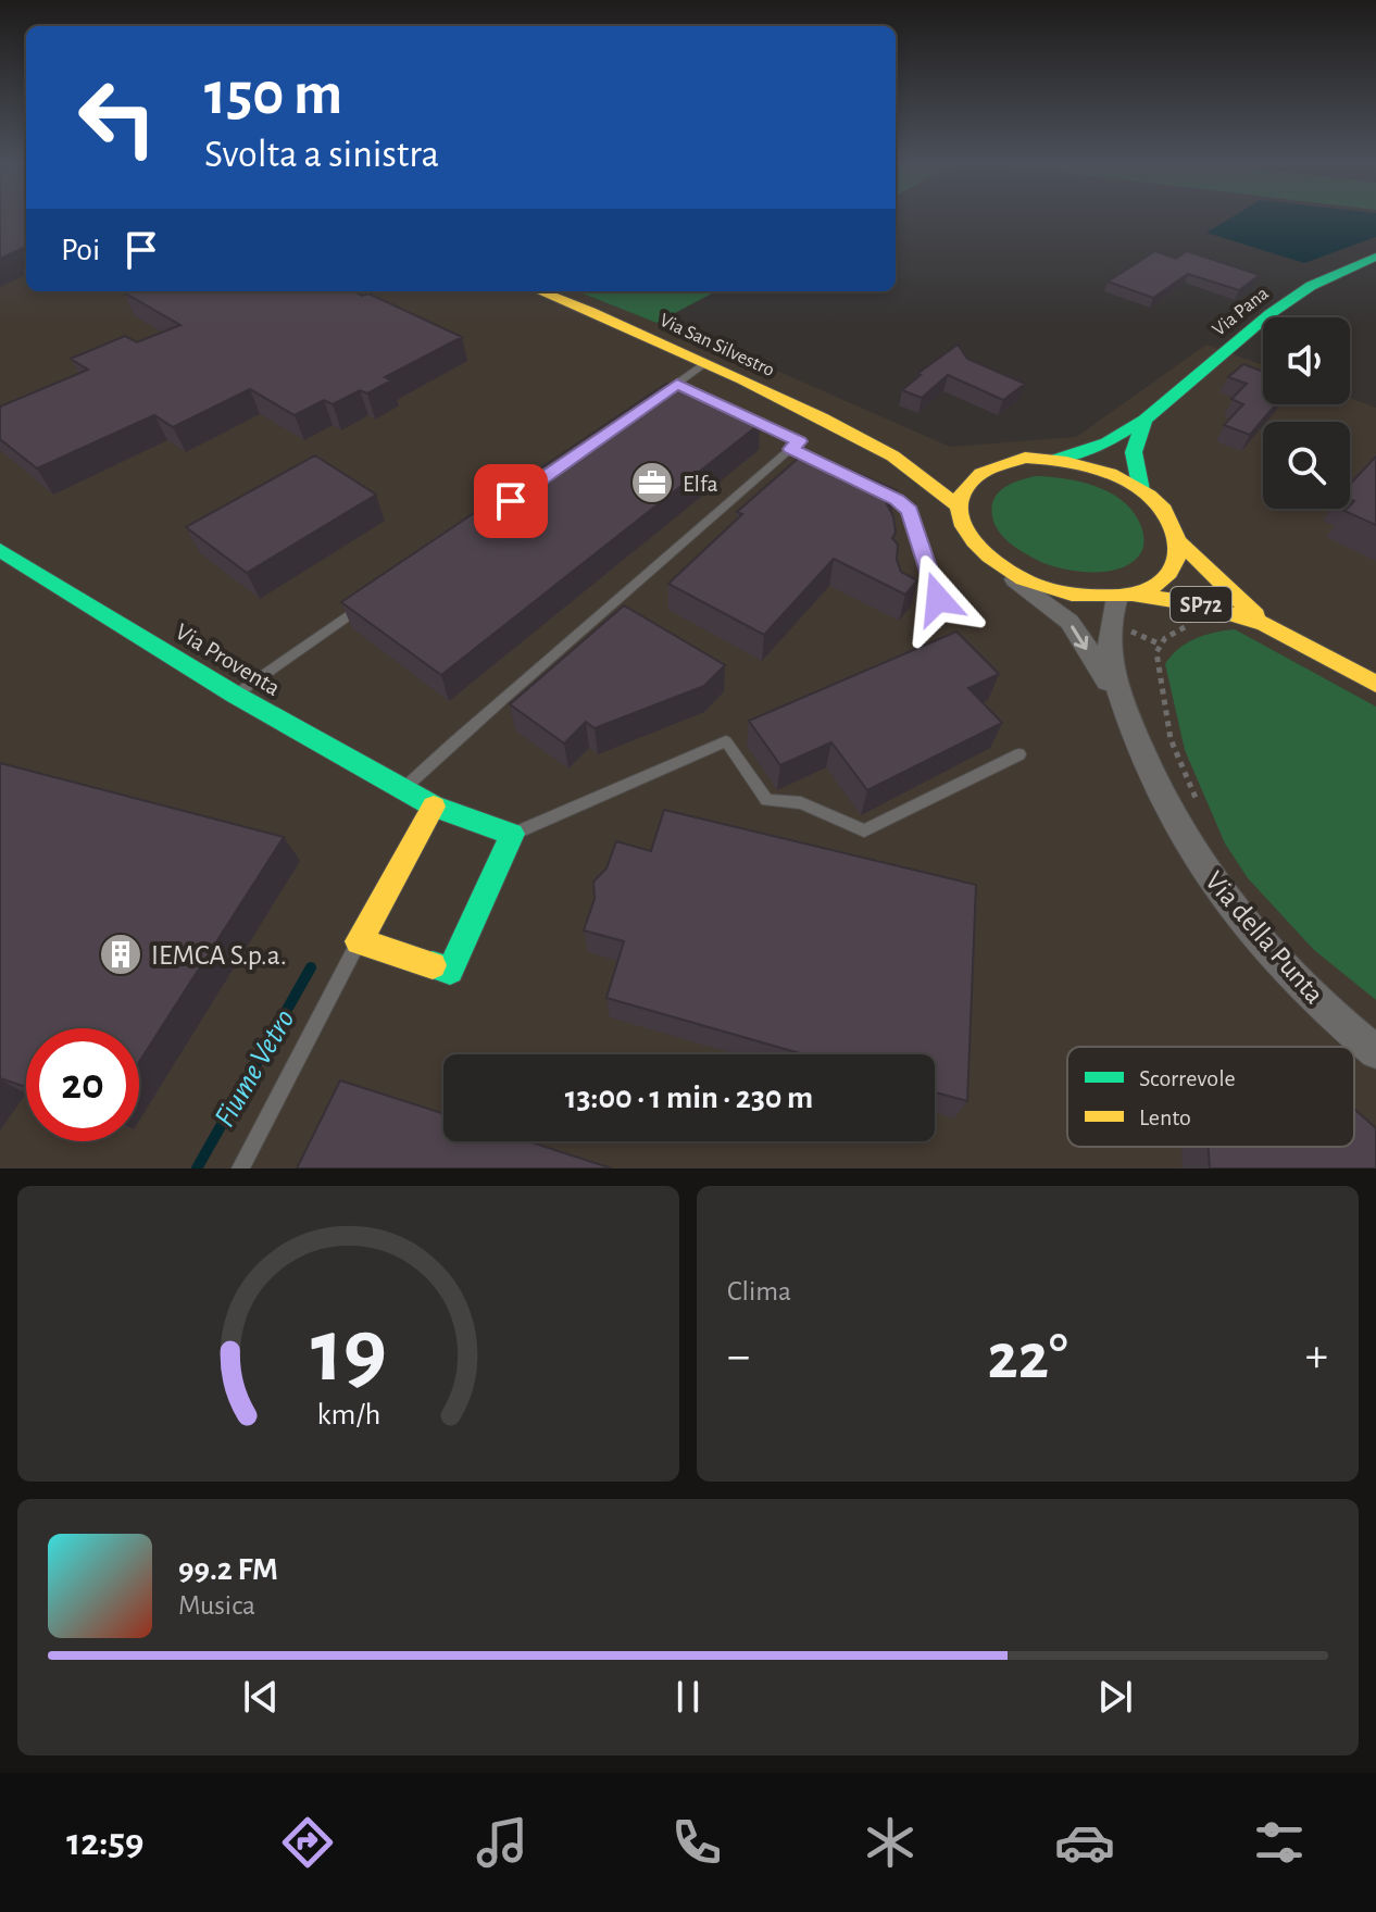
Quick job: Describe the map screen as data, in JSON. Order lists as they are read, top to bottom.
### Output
{
  "streets": {
    "street": [
      "Via Pana",
      "Via San Silvestro",
      "SP72",
      "Via Proventa",
      "Via della Punta"
    ]
  },
  "crossings": [
    ["Via Pana", "Via San Silvestro"],
    ["Via Pana", "SP72"],
    ["Via San Silvestro", "SP72"]
  ],
  "water": ["Fiume Vetro"],
  "places": {
    "office": ["Elfa"],
    "building": ["IEMCA S.p.a."]
  },
  "legend": ["Scorrevole", "Lento"],
  "page": {
    "turn": ["150 m", "Svolta a sinistra"],
    "then": "Poi",
    "limit": "20",
    "trip": "13:00 · 1 min · 230 m",
    "tile": "Clima",
    "heat": ["−", "22°", "+"],
    "song": ["99.2 FM", "Musica"],
    "tabs": "12:59",
    "gauge": ["19", "km/h"]
  }
}
